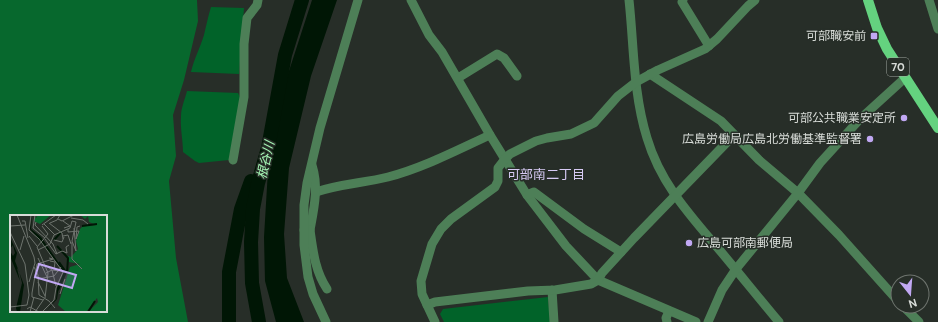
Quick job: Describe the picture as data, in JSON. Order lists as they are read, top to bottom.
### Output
{
  "streets": {
    "main road": ["70"]
  },
  "districts": ["可部南二丁目"],
  "water": ["根谷川"],
  "places": {
    "transit": ["可部職安前"],
    "other": ["可部公共職業安定所", "広島労働局広島北労働基準監督署", "広島可部南郵便局"]
  },
  "north": "bottom"
}
